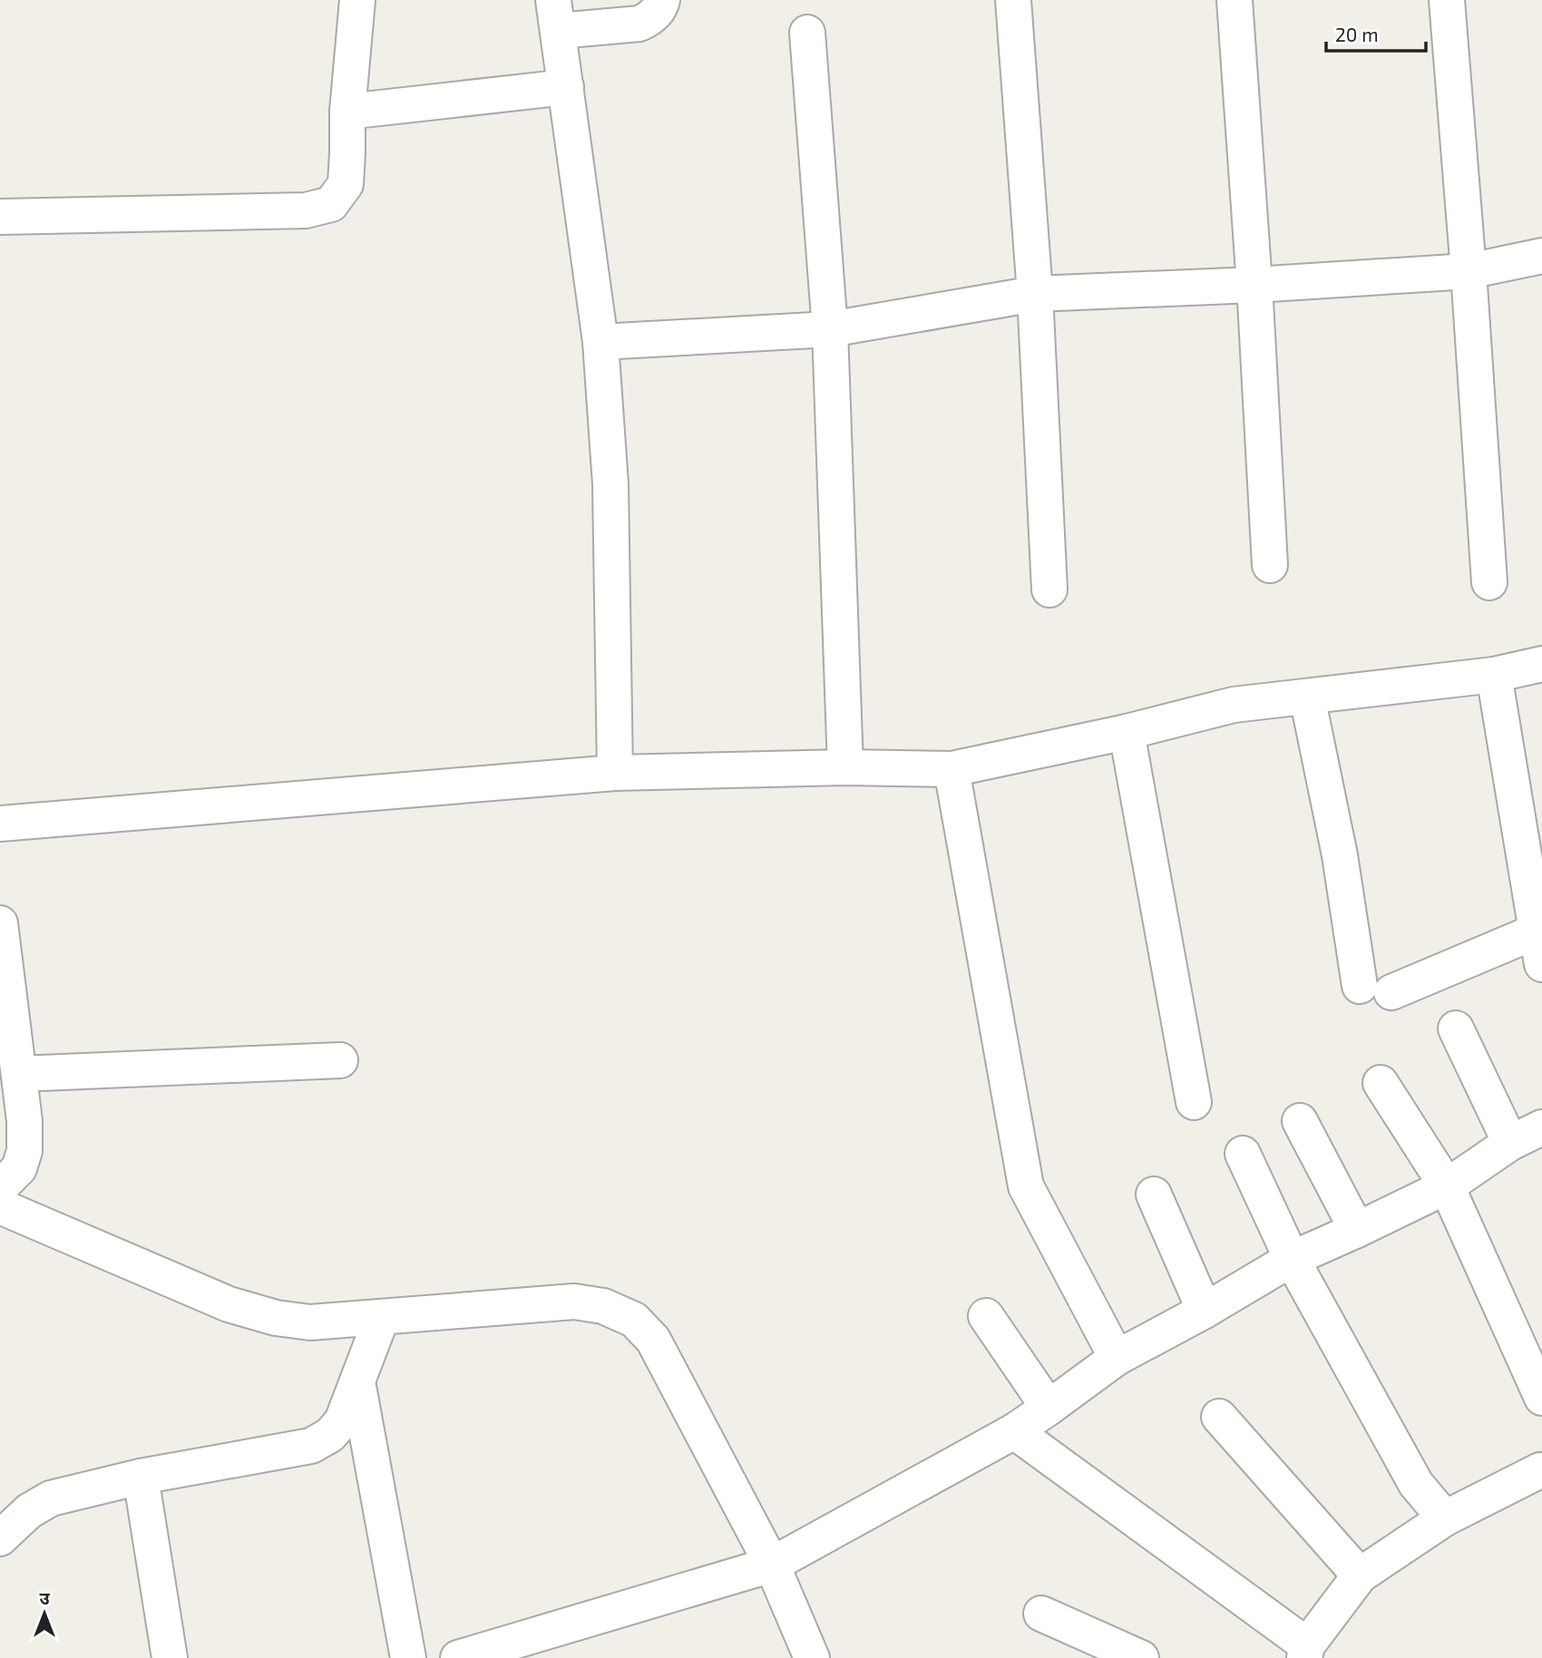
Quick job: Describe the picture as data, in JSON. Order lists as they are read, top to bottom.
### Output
{
  "scale_bar": "20 m",
  "north": "top"
}
